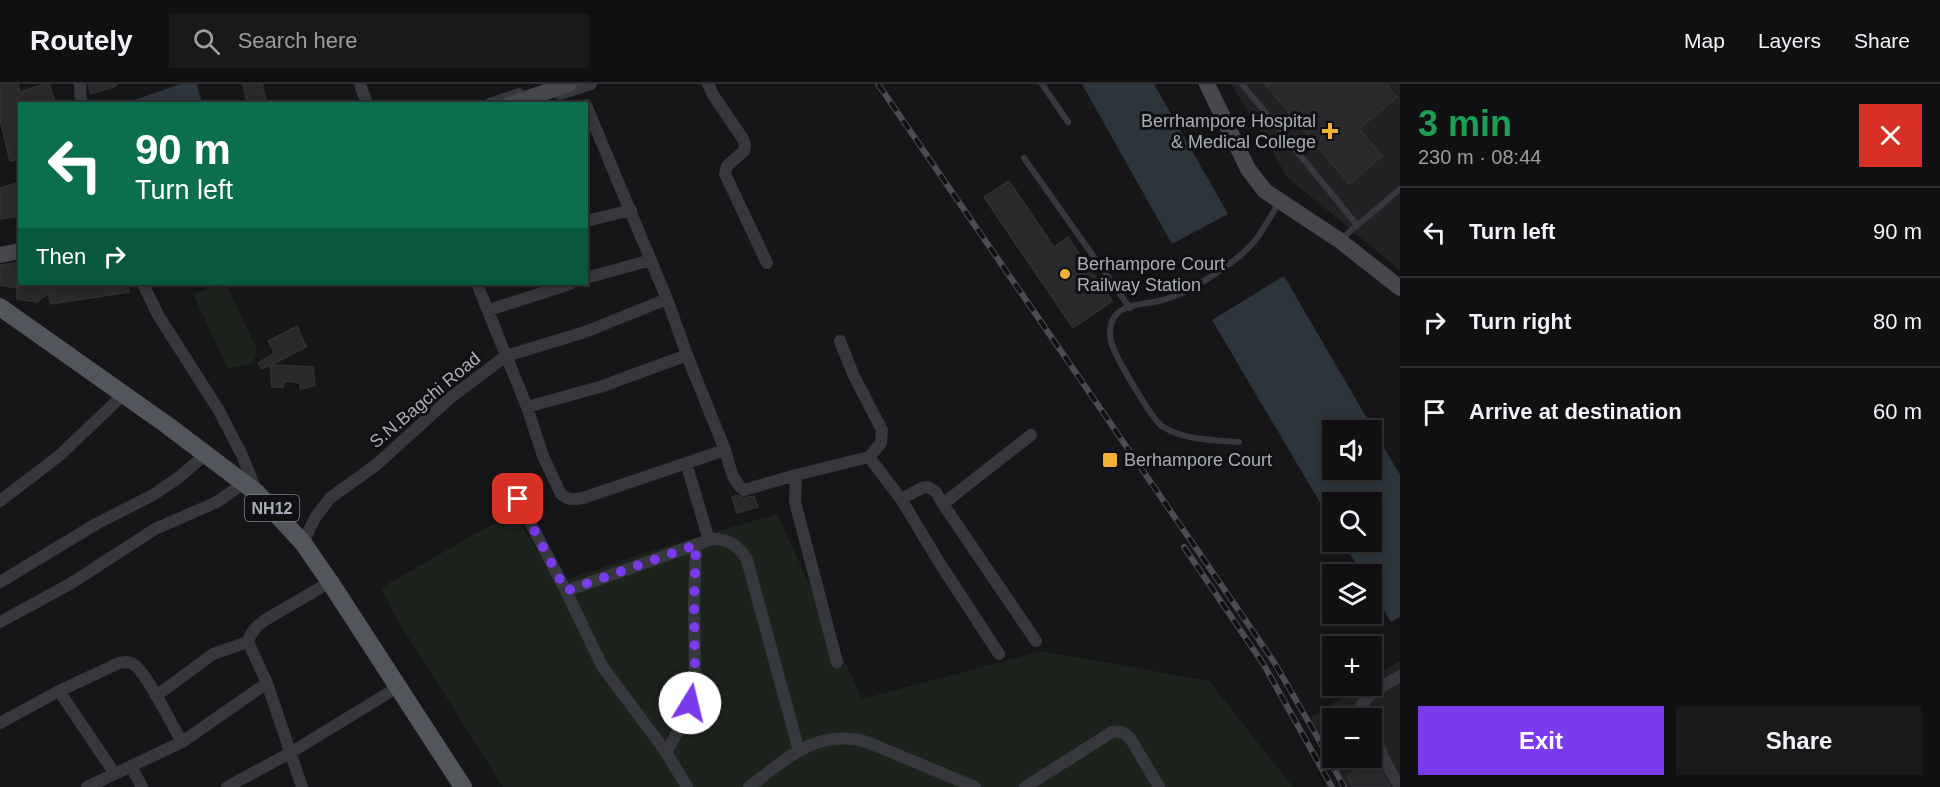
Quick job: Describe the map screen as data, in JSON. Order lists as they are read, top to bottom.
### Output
{
  "streets": {
    "main road": ["NH12"],
    "street": ["S.N.Bagchi Road"]
  },
  "crossings": [
    ["S.N.Bagchi Road", "NH12"]
  ],
  "places": {
    "health": ["Berrhampore Hospital & Medical College"],
    "other": ["Berhampore Court Railway Station"],
    "transit": ["Berhampore Court"]
  },
  "page": {
    "header": "Routely",
    "search": "Search here",
    "nav": ["Map", "Layers", "Share"],
    "heading": ["3 min", "230 m · 08:44"],
    "turn": ["90 m", "Turn left"],
    "list": [
      {
        "name": "Turn left",
        "value": "90 m"
      },
      {
        "name": "Turn right",
        "value": "80 m"
      },
      {
        "name": "Arrive at destination",
        "value": "60 m"
      }
    ],
    "then": "Then",
    "map_buttons": ["+", "−"],
    "buttons": ["Exit", "Share"]
  }
}
